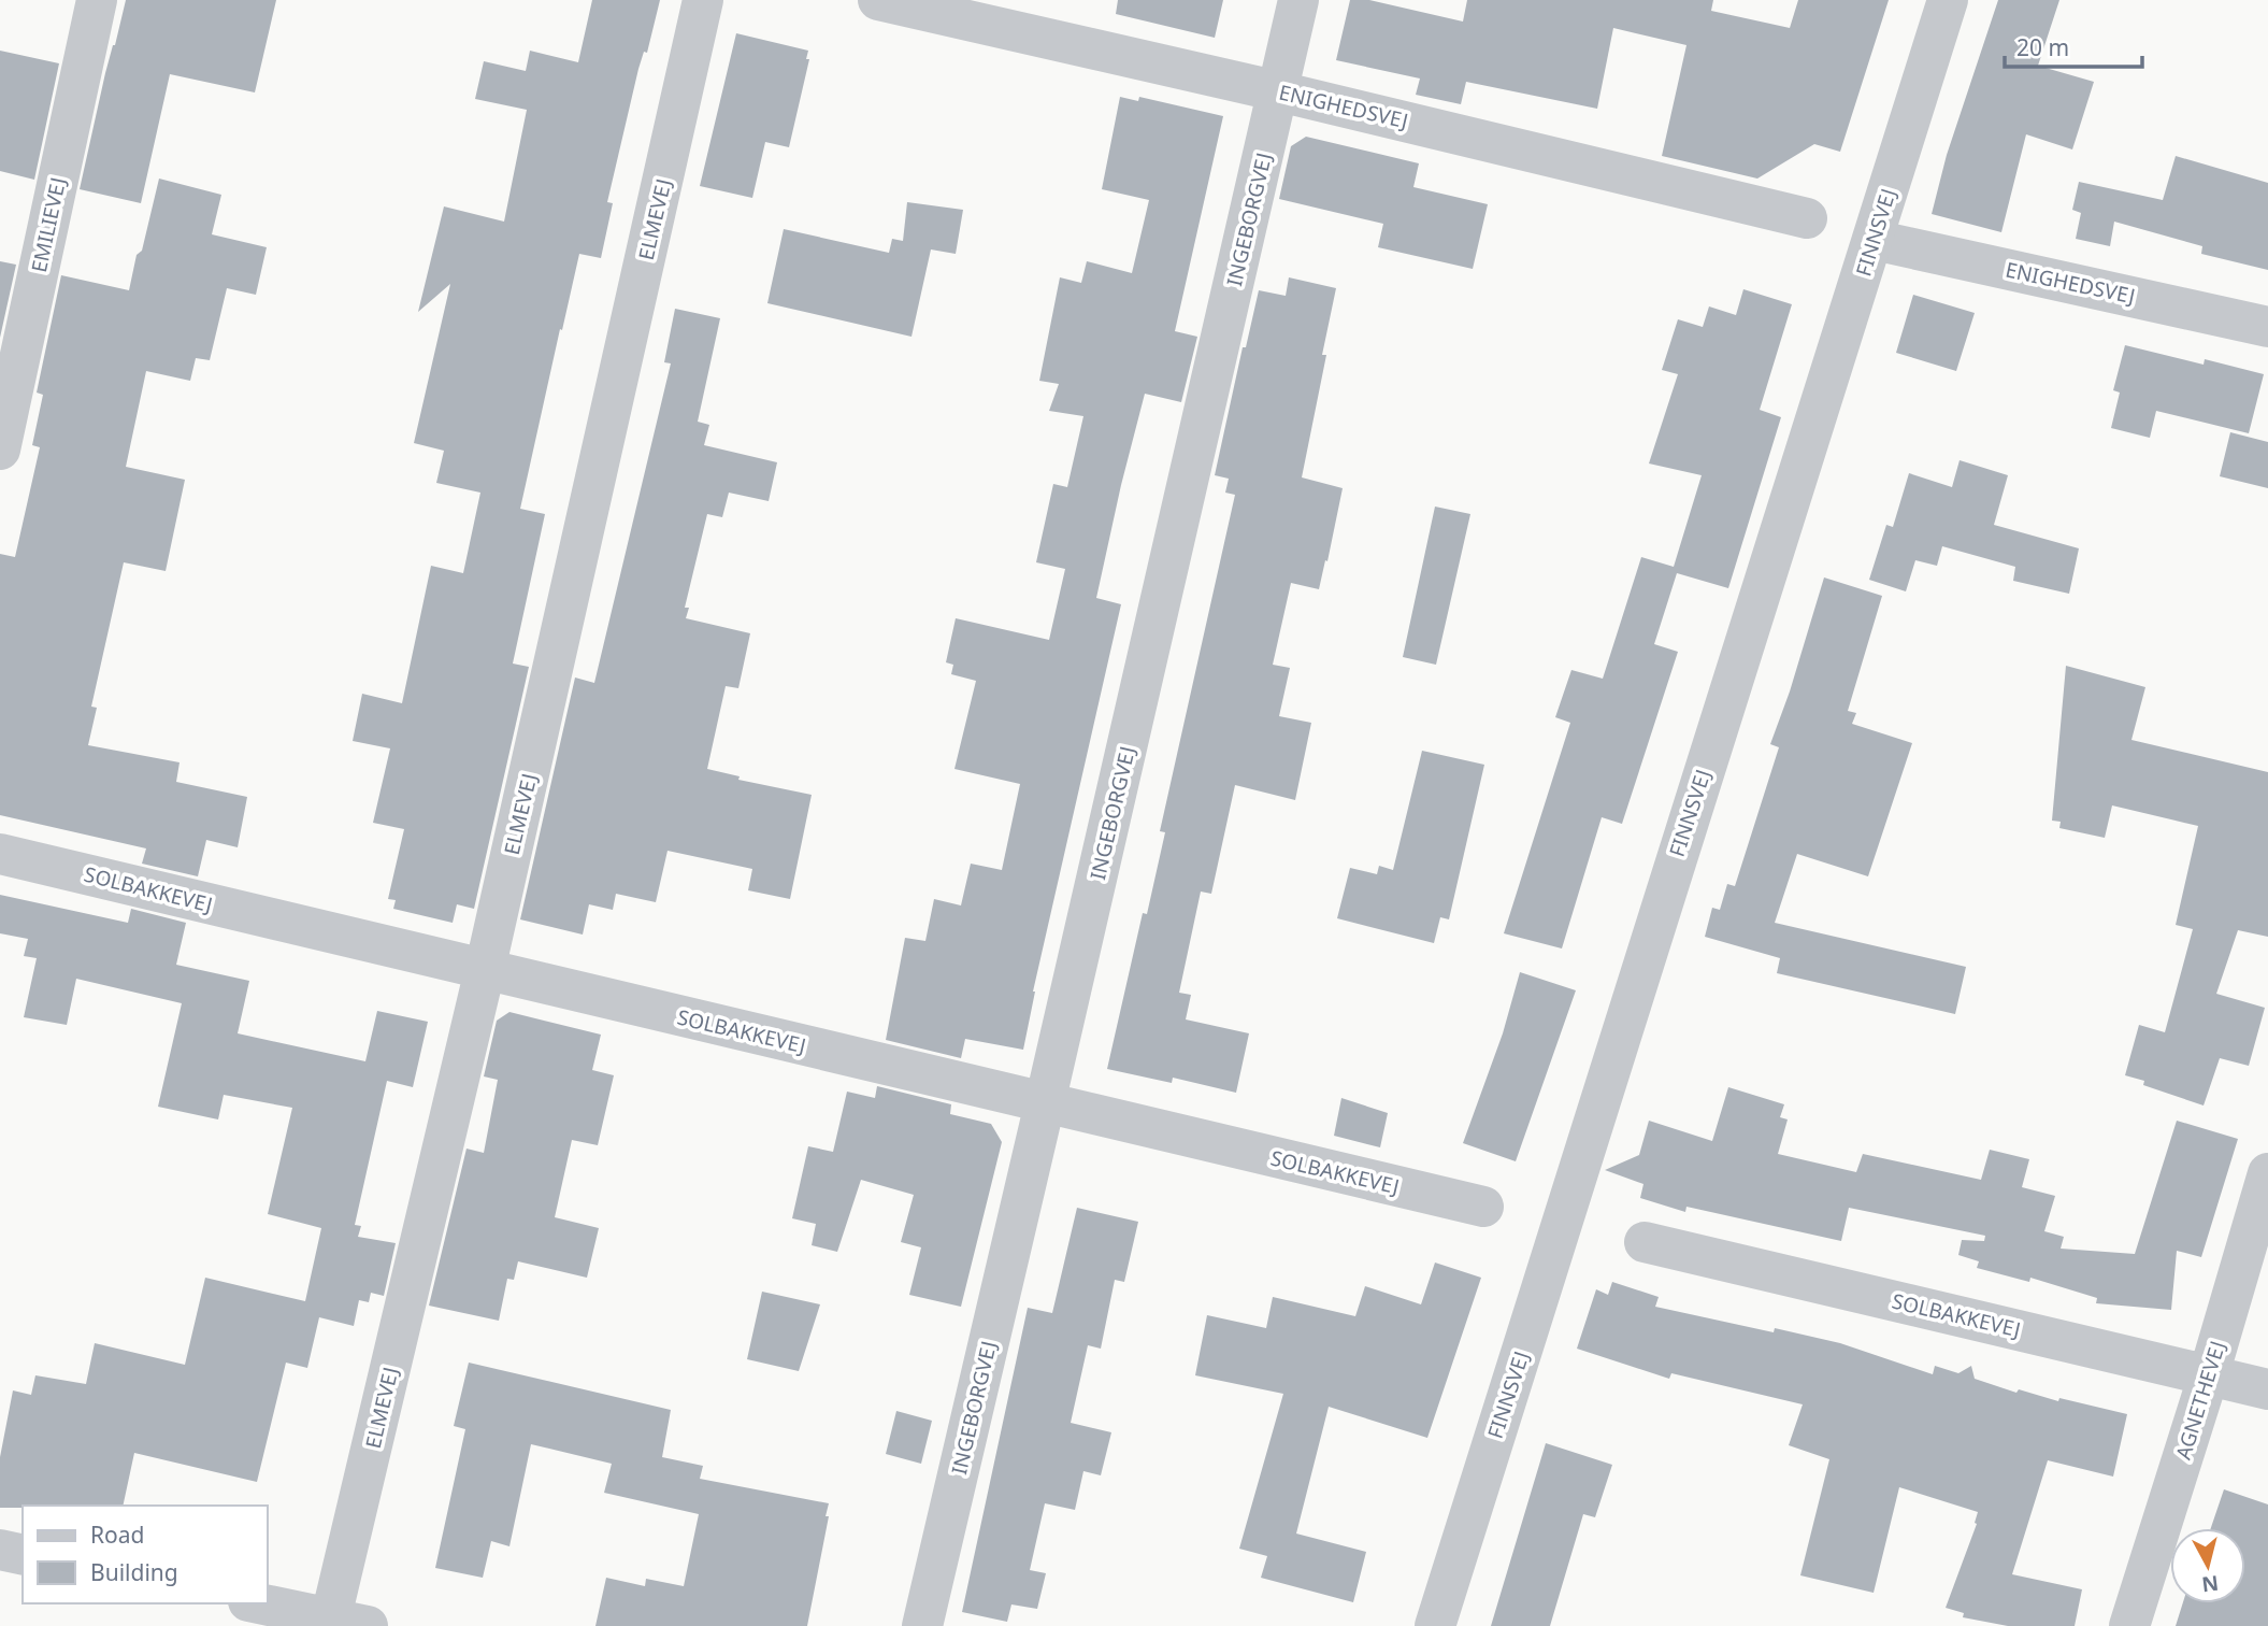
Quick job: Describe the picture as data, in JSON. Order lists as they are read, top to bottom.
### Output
{
  "streets": {
    "street": [
      "ENIGHEDSVEJ",
      "ELMEVEJ",
      "INGEBORGVEJ",
      "EMILIEVEJ",
      "FINNSVEJ",
      "SOLBAKKEVEJ",
      "AGNETHEVEJ"
    ]
  },
  "crossings": [
    ["ENIGHEDSVEJ", "INGEBORGVEJ"],
    ["ENIGHEDSVEJ", "FINNSVEJ"],
    ["ELMEVEJ", "SOLBAKKEVEJ"],
    ["INGEBORGVEJ", "SOLBAKKEVEJ"],
    ["SOLBAKKEVEJ", "AGNETHEVEJ"]
  ],
  "legend": ["Road", "Building"],
  "scale_bar": "20 m",
  "north": "bottom"
}
